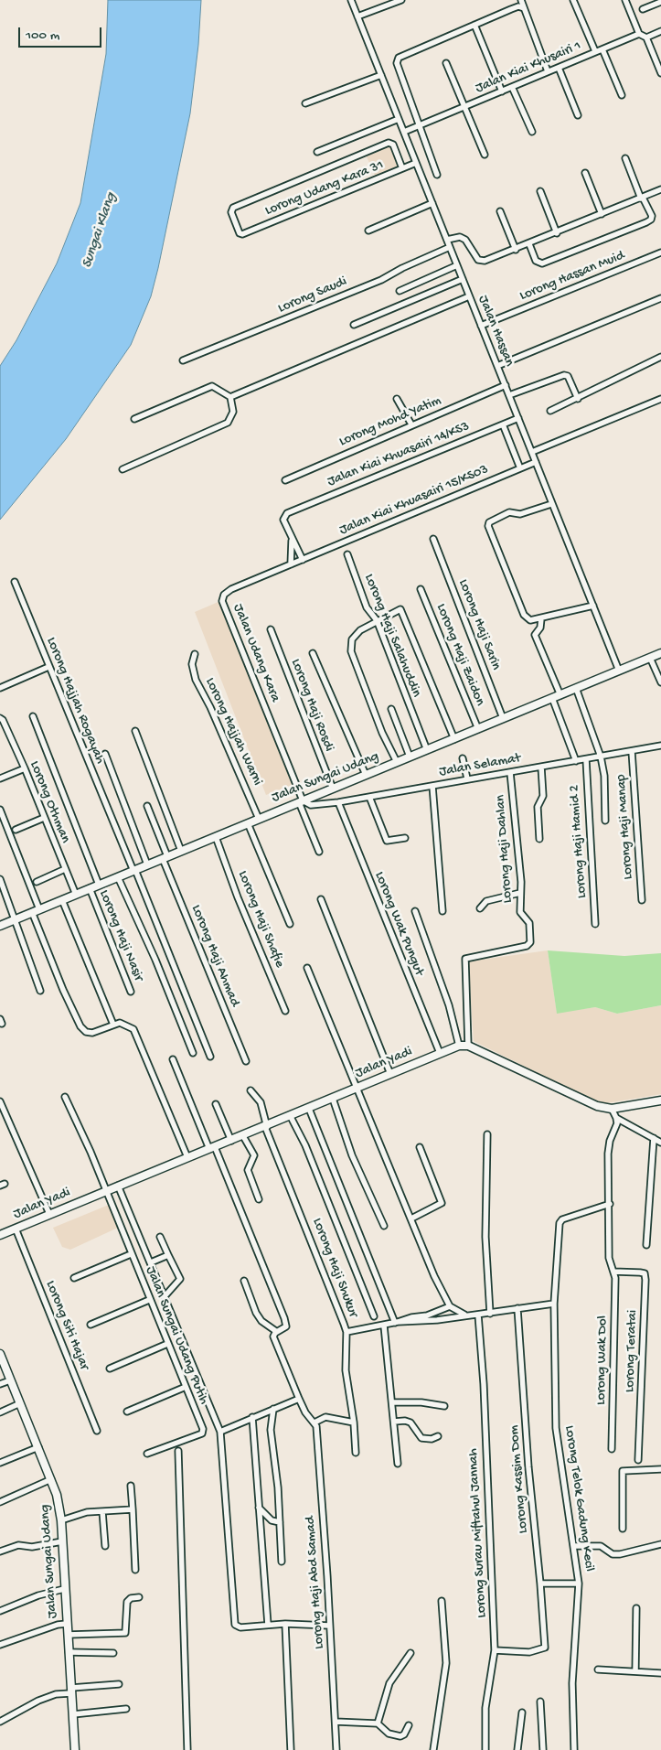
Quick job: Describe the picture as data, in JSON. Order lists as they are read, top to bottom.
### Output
{
  "streets": {
    "street": [
      "Jalan Kiai Khusairi 1",
      "Lorong Udang Kara 31",
      "Lorong Hassan Muid",
      "Lorong Saudi",
      "Jalan Hassan",
      "Lorong Mohd Yatim",
      "Jalan Kiai Khuasairi 14/KS3",
      "Jalan Kiai Khuasairi 15/KS03",
      "Lorong Haji Sarin",
      "Lorong Haji Salahuddin",
      "Jalan Udang Kara",
      "Lorong Haji Zaidon",
      "Lorong Hajjah Rogayah",
      "Lorong Haji Rosdi",
      "Lorong Hajjah Warni",
      "Jalan Selamat",
      "Jalan Sungai Udang",
      "Lorong Othman",
      "Lorong Haji Manap",
      "Lorong Haji Hamid 2",
      "Lorong Haji Dahlan",
      "Lorong Haji Shafie",
      "Lorong Wak Pungut",
      "Lorong Haji Nasir",
      "Lorong Haji Ahmad",
      "Jalan Yadi",
      "Lorong Haji Shukur",
      "Lorong Siti Hajar",
      "Jalan Sungai Udang Putih",
      "Lorong Teratai",
      "Lorong Wak Dol",
      "Lorong Kassim Dom",
      "Lorong Telok Gadung Kecil",
      "Lorong Surau Miftahul Jannah",
      "Lorong Haji Abd Samad"
    ]
  },
  "crossings": [
    ["Jalan Kiai Khusairi 1", "Jalan Hassan"],
    ["Lorong Udang Kara 31", "Jalan Hassan"],
    ["Lorong Hassan Muid", "Jalan Hassan"],
    ["Lorong Saudi", "Jalan Hassan"],
    ["Jalan Hassan", "Lorong Mohd Yatim"],
    ["Jalan Hassan", "Jalan Kiai Khuasairi 14/KS3"],
    ["Jalan Hassan", "Jalan Kiai Khuasairi 15/KS03"],
    ["Jalan Hassan", "Jalan Sungai Udang"],
    ["Jalan Kiai Khuasairi 15/KS03", "Jalan Udang Kara"],
    ["Lorong Haji Sarin", "Jalan Sungai Udang"],
    ["Lorong Haji Salahuddin", "Jalan Sungai Udang"],
    ["Jalan Udang Kara", "Jalan Selamat"],
    ["Jalan Udang Kara", "Jalan Sungai Udang"],
    ["Lorong Haji Zaidon", "Jalan Sungai Udang"],
    ["Lorong Hajjah Rogayah", "Jalan Sungai Udang"],
    ["Lorong Haji Rosdi", "Jalan Sungai Udang"],
    ["Lorong Hajjah Warni", "Jalan Sungai Udang"],
    ["Jalan Selamat", "Jalan Sungai Udang"],
    ["Jalan Selamat", "Lorong Haji Manap"],
    ["Jalan Selamat", "Lorong Haji Hamid 2"],
    ["Jalan Selamat", "Lorong Haji Dahlan"],
    ["Jalan Selamat", "Lorong Wak Pungut"],
    ["Jalan Sungai Udang", "Lorong Othman"],
    ["Jalan Sungai Udang", "Lorong Haji Shafie"],
    ["Jalan Sungai Udang", "Lorong Haji Nasir"],
    ["Jalan Sungai Udang", "Lorong Haji Ahmad"],
    ["Lorong Haji Dahlan", "Jalan Yadi"],
    ["Lorong Wak Pungut", "Jalan Yadi"],
    ["Jalan Yadi", "Lorong Haji Shukur"],
    ["Jalan Yadi", "Lorong Siti Hajar"],
    ["Jalan Yadi", "Jalan Sungai Udang Putih"],
    ["Lorong Teratai", "Lorong Wak Dol"],
    ["Lorong Wak Dol", "Lorong Telok Gadung Kecil"],
    ["Lorong Kassim Dom", "Lorong Surau Miftahul Jannah"]
  ],
  "water": ["Sungai Klang"],
  "scale_bar": "100 m"
}
